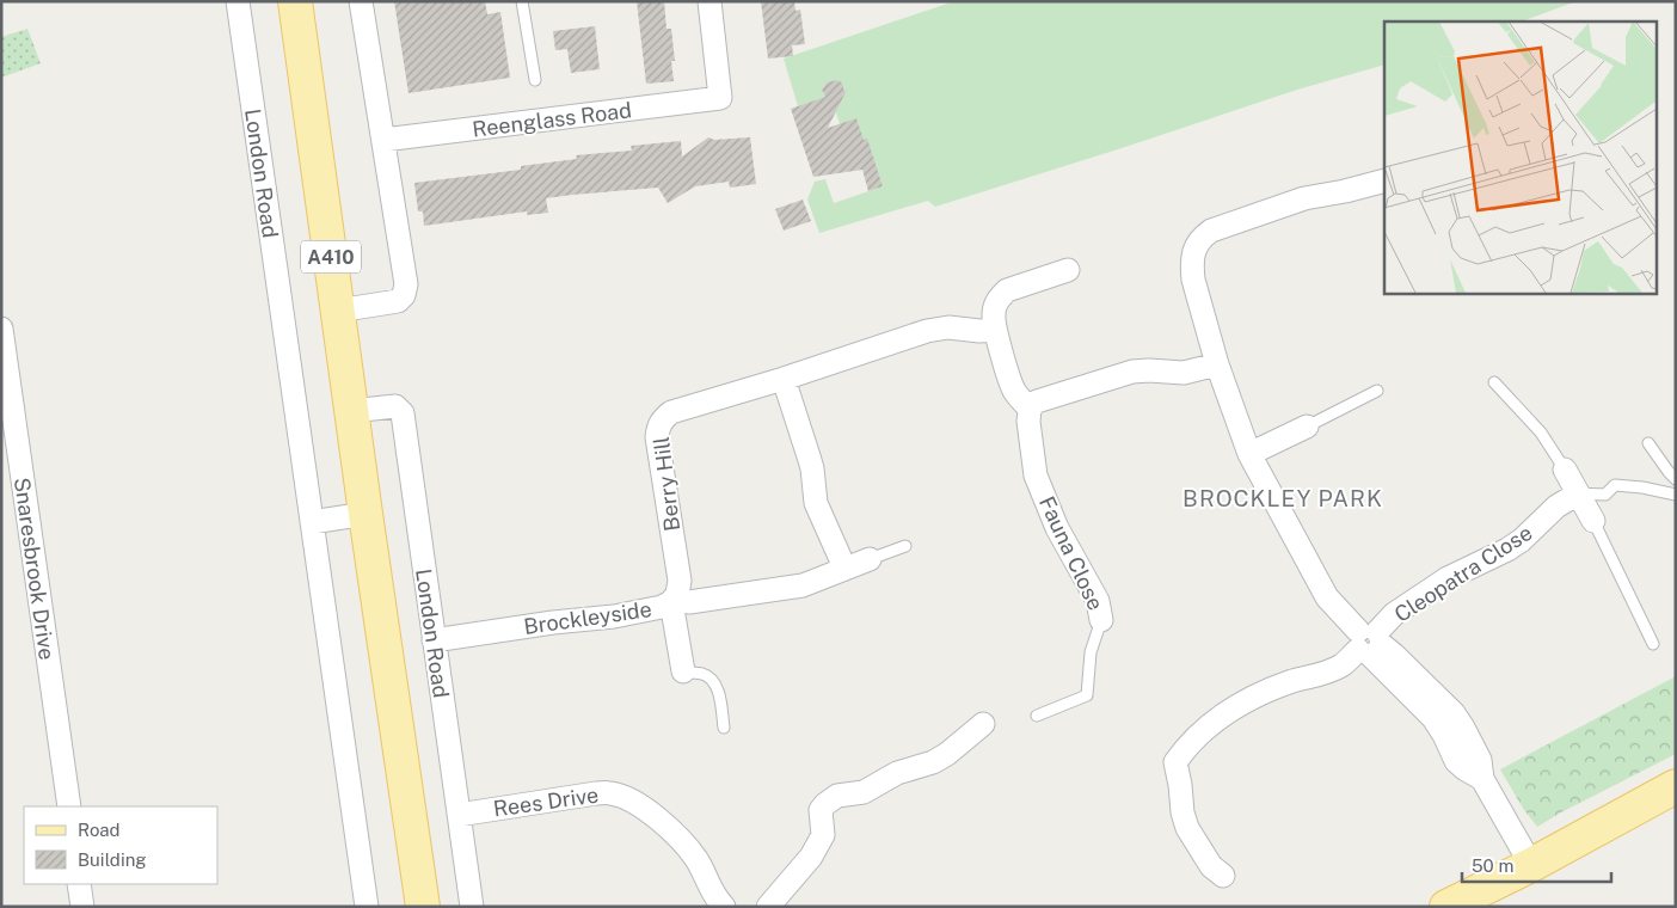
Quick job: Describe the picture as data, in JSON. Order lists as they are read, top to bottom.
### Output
{
  "streets": {
    "main road": ["A410"],
    "street": [
      "Reenglass Road",
      "London Road",
      "Berry Hill",
      "Fauna Close",
      "Snaresbrook Drive",
      "Cleopatra Close",
      "Brockleyside",
      "Rees Drive"
    ]
  },
  "crossings": [
    ["London Road", "A410"],
    ["London Road", "Brockleyside"],
    ["London Road", "Rees Drive"],
    ["Berry Hill", "Brockleyside"]
  ],
  "districts": ["BROCKLEY PARK"],
  "legend": ["Road", "Building"],
  "scale_bar": "50 m"
}
